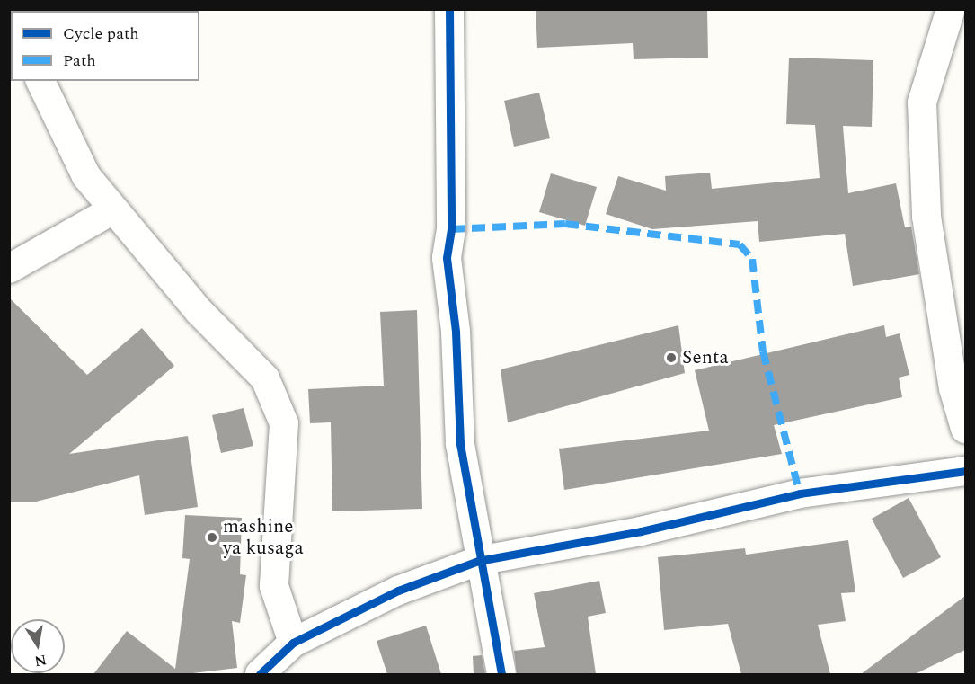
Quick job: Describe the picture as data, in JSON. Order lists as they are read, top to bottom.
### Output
{
  "places": ["Senta", "mashine ya kusaga"],
  "legend": ["Cycle path", "Path"],
  "north": "bottom"
}
